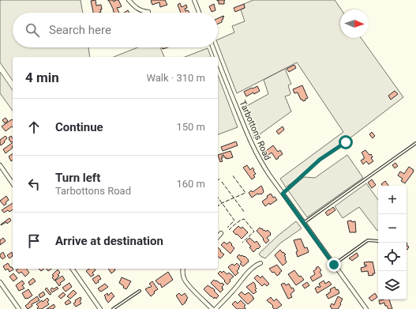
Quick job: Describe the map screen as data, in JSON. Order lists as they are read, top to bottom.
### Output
{
  "streets": {
    "street": ["Tarbottons Road"]
  },
  "north": "right",
  "page": {
    "search": "Search here",
    "heading": ["4 min", "Walk · 310 m"],
    "list": [
      ["Continue", "150 m"],
      ["Turn left", "Tarbottons Road", "160 m"],
      "Arrive at destination"
    ],
    "map_buttons": ["+", "−"]
  }
}
